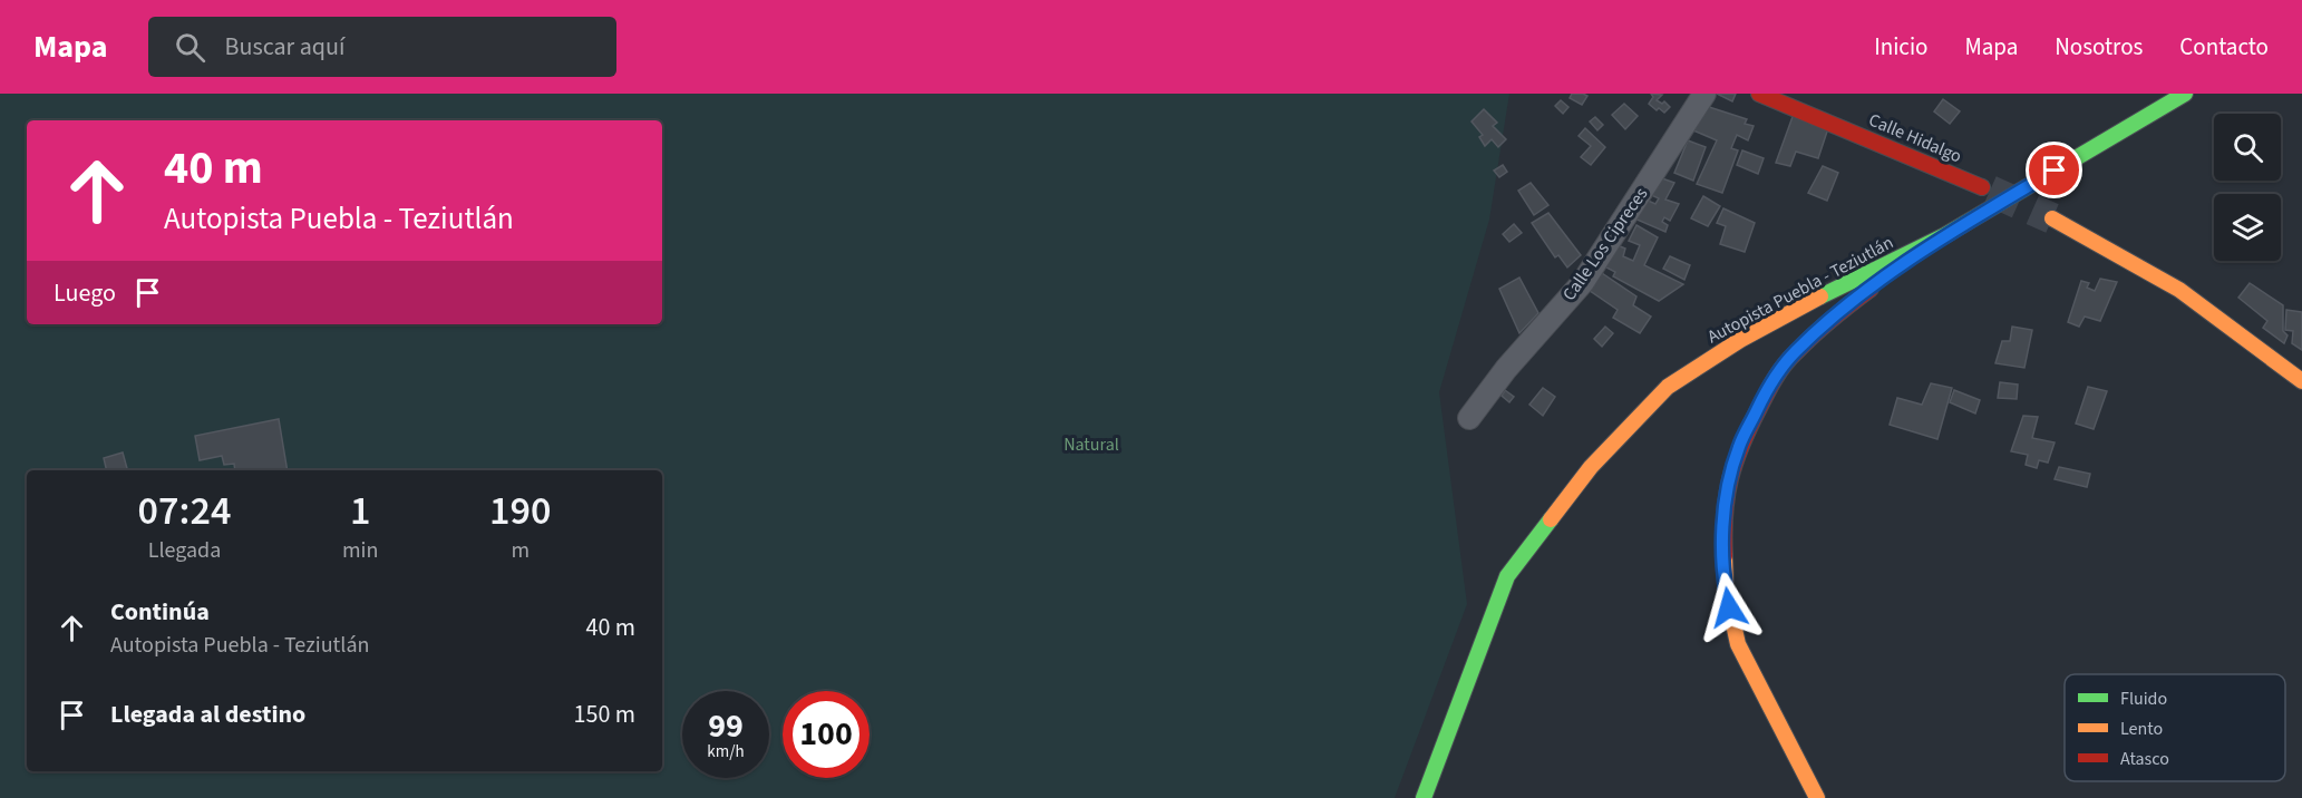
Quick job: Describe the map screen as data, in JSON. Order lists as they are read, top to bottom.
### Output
{
  "streets": {
    "main road": ["Calle Hidalgo", "Autopista Puebla - Teziutlán"],
    "street": ["Calle Los Cipreces"]
  },
  "parks": ["Natural"],
  "legend": ["Fluido", "Lento", "Atasco"],
  "page": {
    "header": "Mapa",
    "search": "Buscar aquí",
    "nav": [
      "Inicio",
      "Mapa",
      "Nosotros",
      "Contacto"
    ],
    "turn": ["40 m", "Autopista Puebla - Teziutlán"],
    "then": "Luego",
    "eta": [
      "07:24",
      "Llegada",
      "1",
      "min",
      "190",
      "m"
    ],
    "list": [
      {
        "name": "Continúa",
        "note": "Autopista Puebla - Teziutlán",
        "value": "40 m"
      },
      {
        "name": "Llegada al destino",
        "value": "150 m"
      }
    ],
    "speed": "99 km/h",
    "limit": "100"
  }
}
